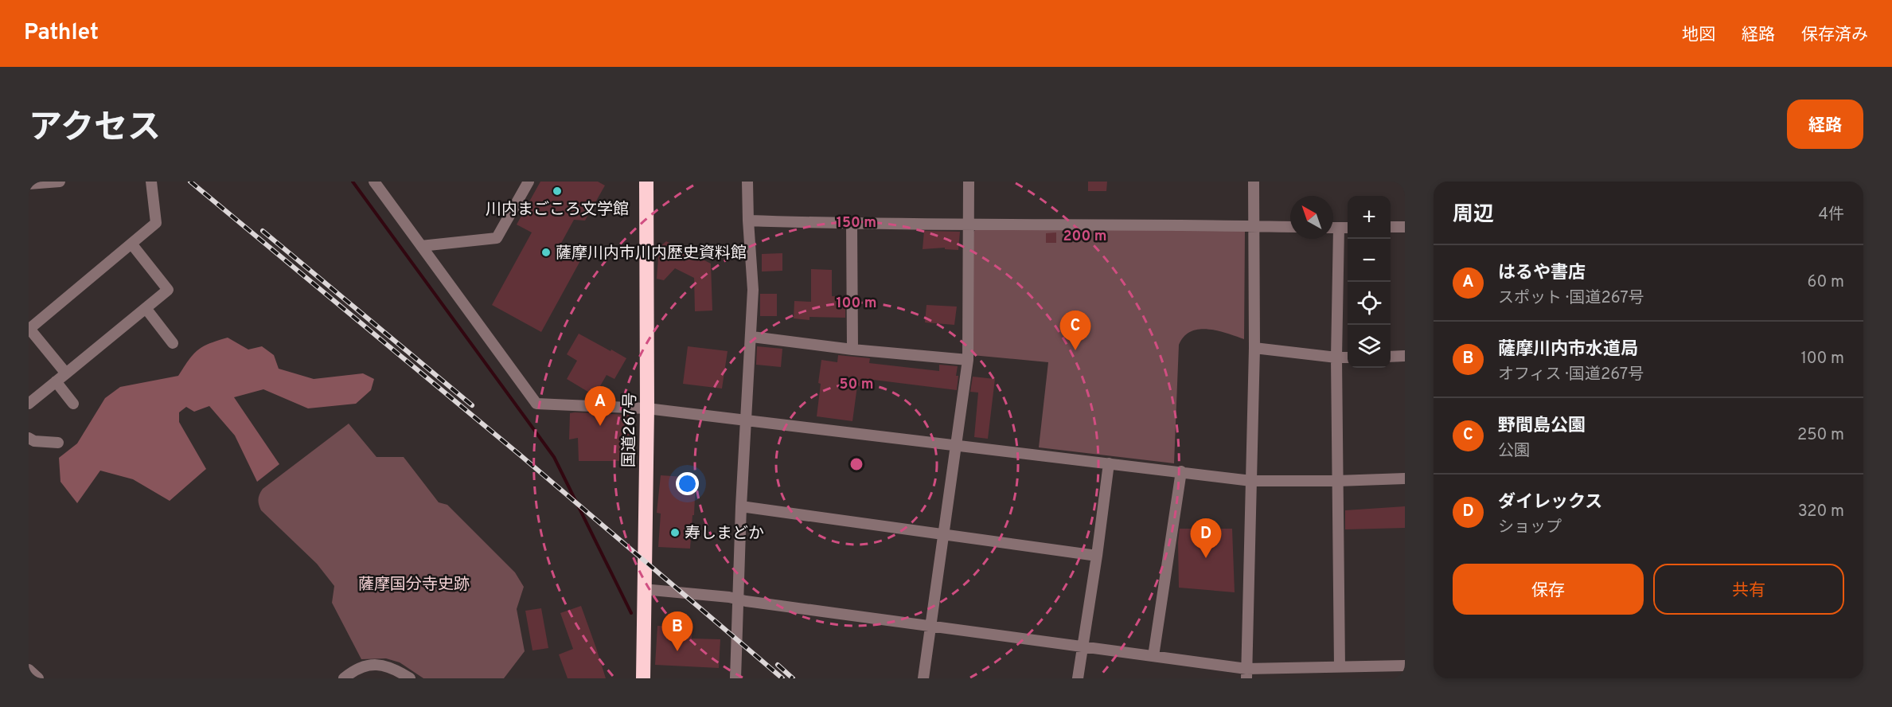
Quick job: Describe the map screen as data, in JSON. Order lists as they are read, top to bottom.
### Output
{
  "streets": {
    "highway": ["国道267号"]
  },
  "parks": ["薩摩国分寺史跡"],
  "places": ["川内まごころ文学館", "薩摩川内市川内歴史資料館", "寿しまどか"],
  "north": "top left",
  "page": {
    "header": "Pathlet",
    "nav": ["地図", "経路", "保存済み"],
    "title": "アクセス",
    "buttons": [
      "経路",
      ["保存", "共有"]
    ],
    "heading": ["周辺", "4件"],
    "map_buttons": ["+", "−"],
    "list": [
      {
        "mark": "A",
        "name": "はるや書店",
        "note": "スポット · 国道267号",
        "value": "60 m"
      },
      {
        "mark": "B",
        "name": "薩摩川内市水道局",
        "note": "オフィス · 国道267号",
        "value": "100 m"
      },
      {
        "mark": "C",
        "name": "野間島公園",
        "note": "公園",
        "value": "250 m"
      },
      {
        "mark": "D",
        "name": "ダイレックス",
        "note": "ショップ",
        "value": "320 m"
      }
    ],
    "pins": [
      "C",
      "A",
      "D",
      "B"
    ]
  },
  "rings": [
    "150 m",
    "200 m",
    "100 m",
    "50 m"
  ]
}
